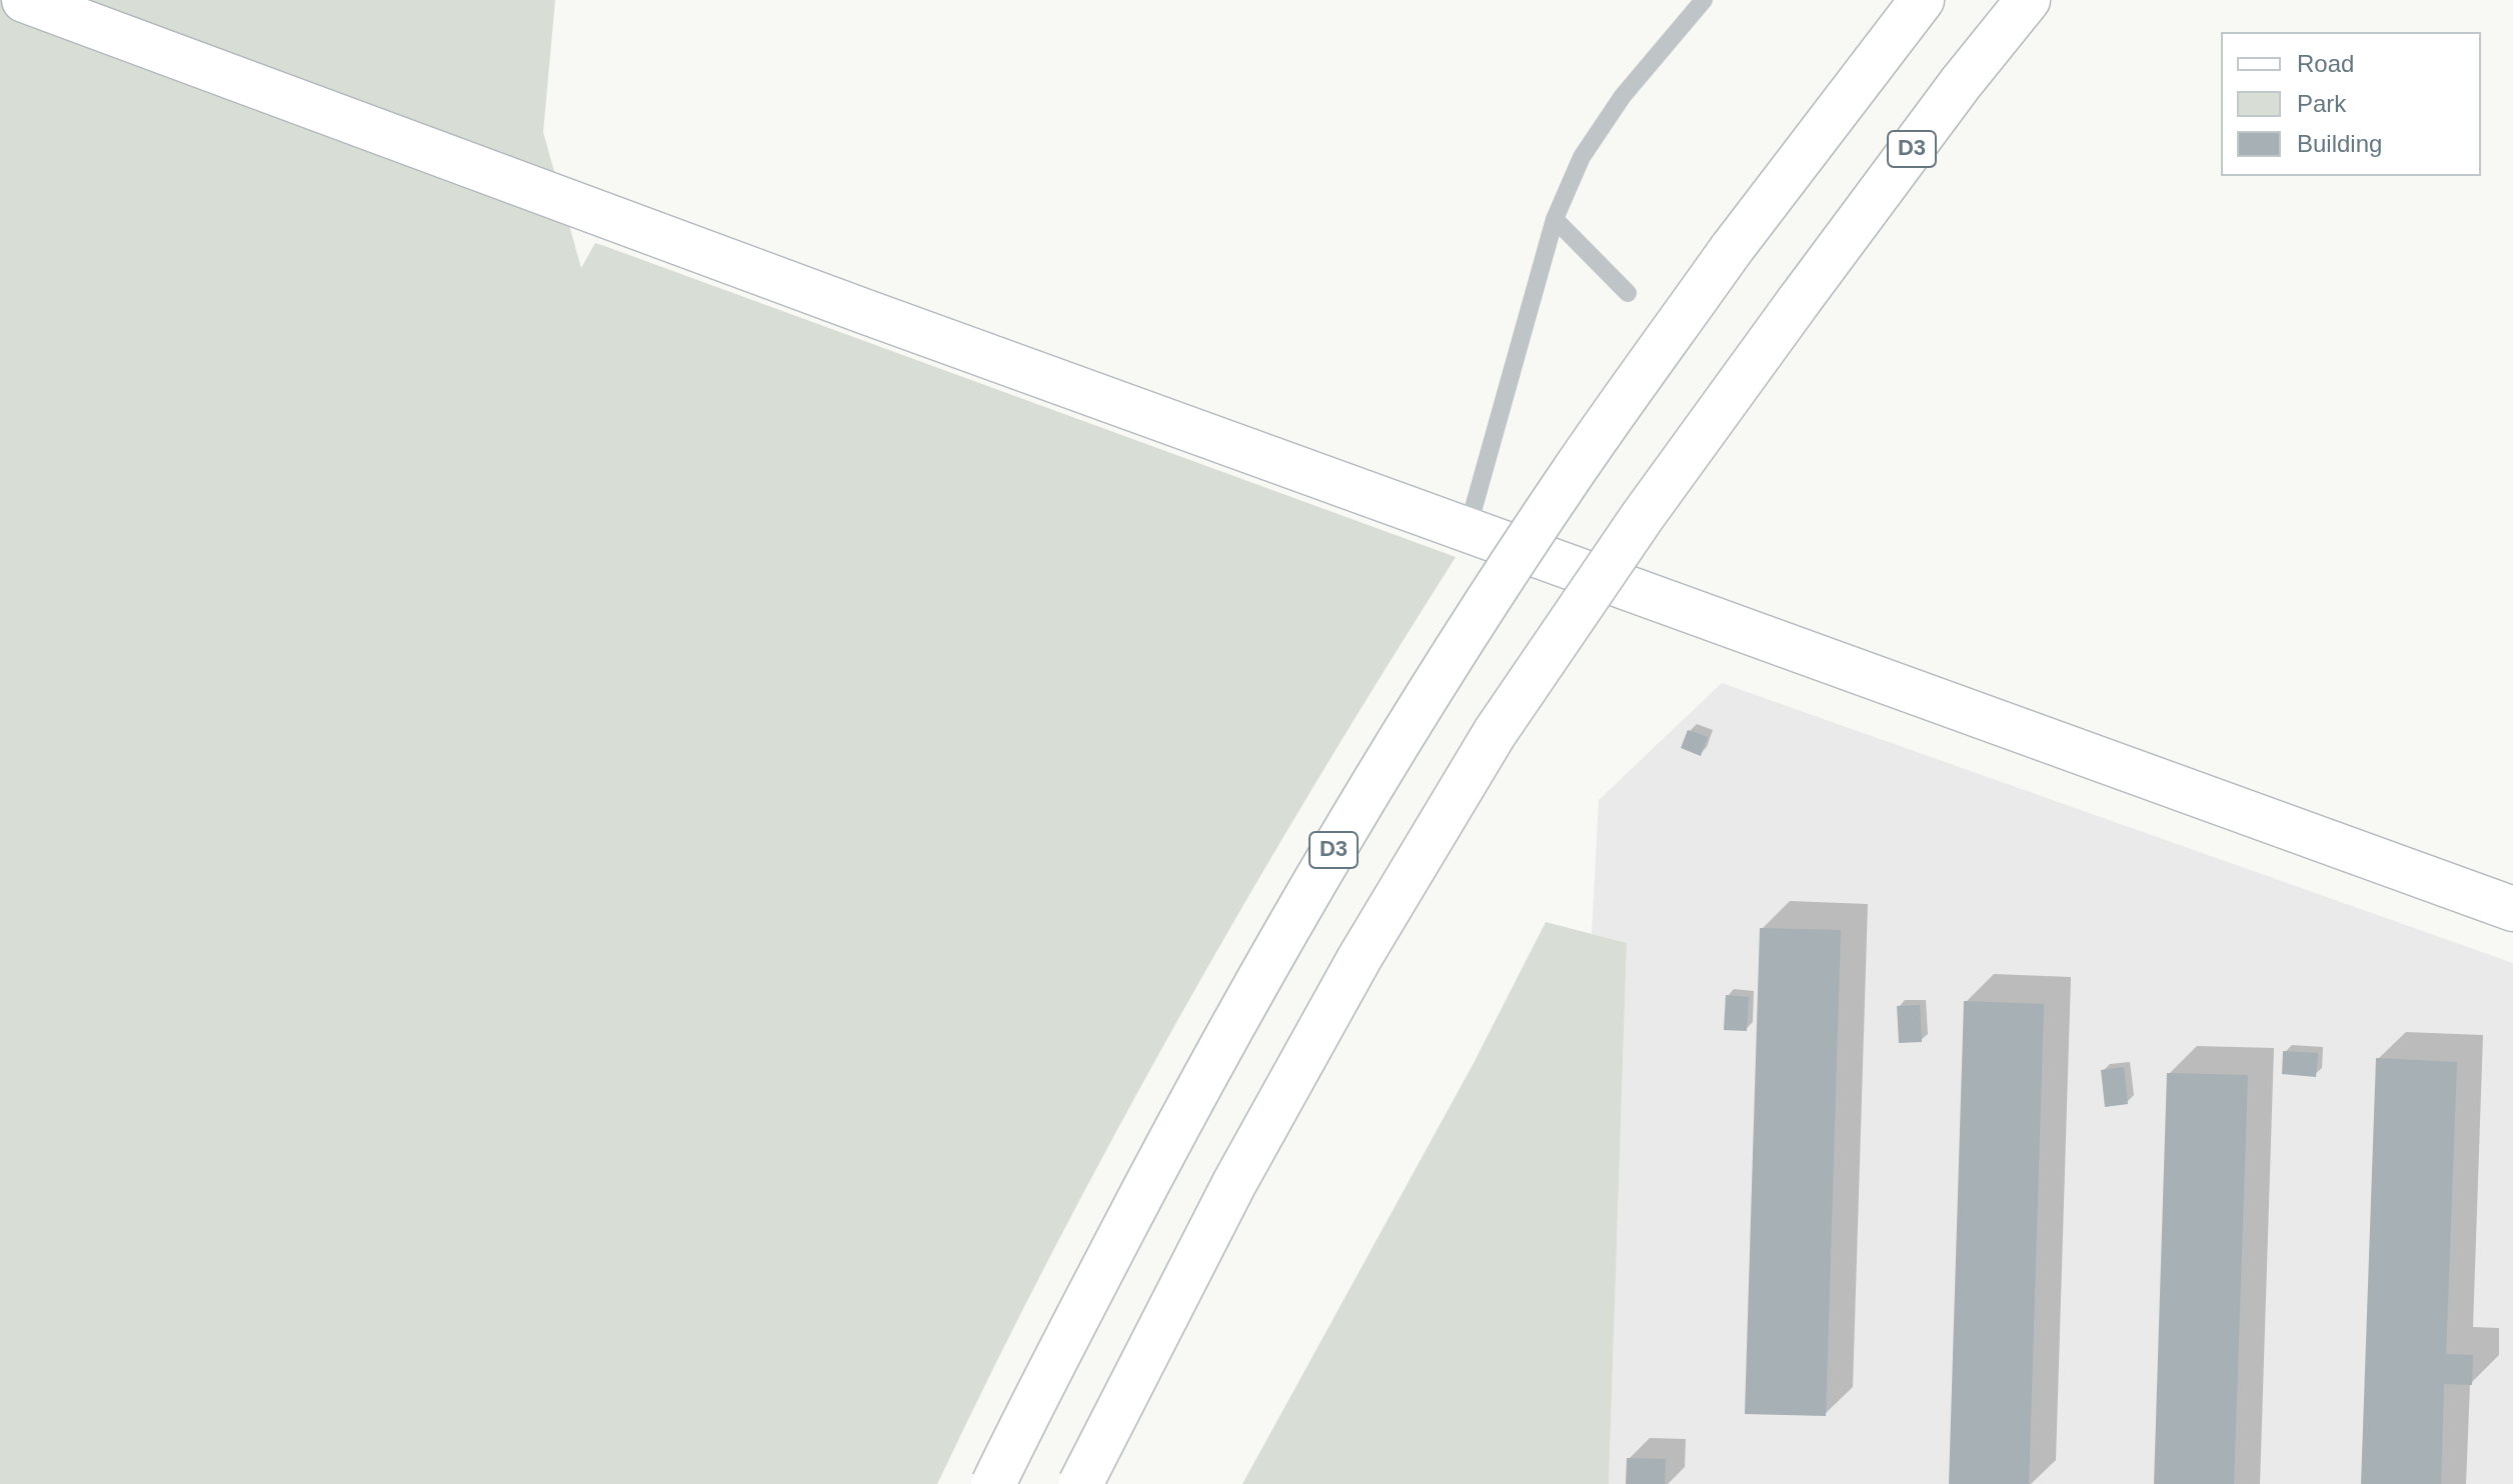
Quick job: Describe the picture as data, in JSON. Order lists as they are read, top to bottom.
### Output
{
  "streets": {
    "main road": ["D3"]
  },
  "legend": ["Road", "Park", "Building"]
}
